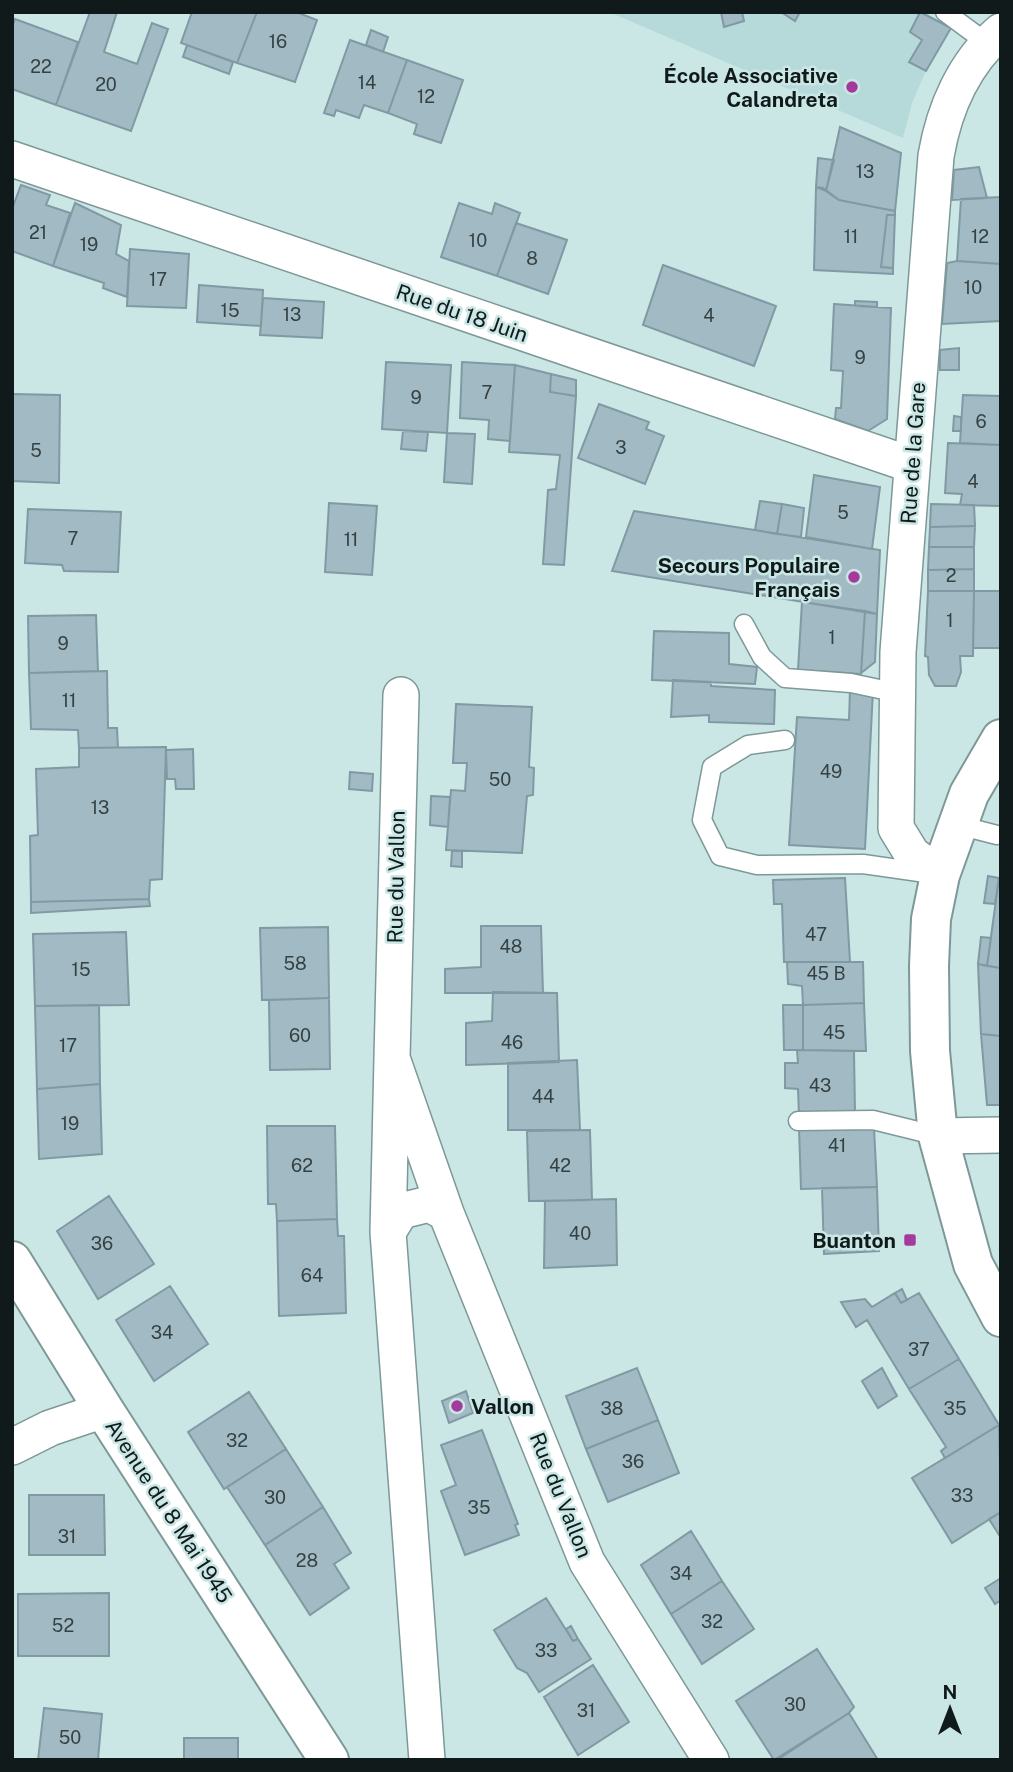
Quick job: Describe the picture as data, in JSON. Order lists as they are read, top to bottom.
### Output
{
  "streets": {
    "main road": ["Avenue du 8 Mai 1945"],
    "street": ["Rue du 18 Juin", "Rue de la Gare", "Rue du Vallon"]
  },
  "crossings": [
    ["Rue du 18 Juin", "Rue de la Gare"]
  ],
  "places": {
    "other": ["École Associative Calandreta", "Secours Populaire Français", "Vallon"],
    "transit": ["Buanton"]
  },
  "house_numbers": [
    "16",
    "22",
    "14",
    "20",
    "12",
    "13",
    "21",
    "11",
    "12",
    "10",
    "19",
    "8",
    "17",
    "10",
    "15",
    "13",
    "4",
    "9",
    "7",
    "9",
    "6",
    "3",
    "5",
    "4",
    "5",
    "7",
    "11",
    "2",
    "1",
    "1",
    "9",
    "11",
    "49",
    "50",
    "13",
    "47",
    "48",
    "58",
    "15",
    "45 B",
    "45",
    "60",
    "46",
    "17",
    "43",
    "44",
    "19",
    "41",
    "62",
    "42",
    "40",
    "36",
    "64",
    "34",
    "37",
    "38",
    "35",
    "32",
    "36",
    "33",
    "30",
    "35",
    "31",
    "28",
    "34",
    "32",
    "52",
    "33",
    "30",
    "31",
    "50"
  ],
  "north": "top"
}
